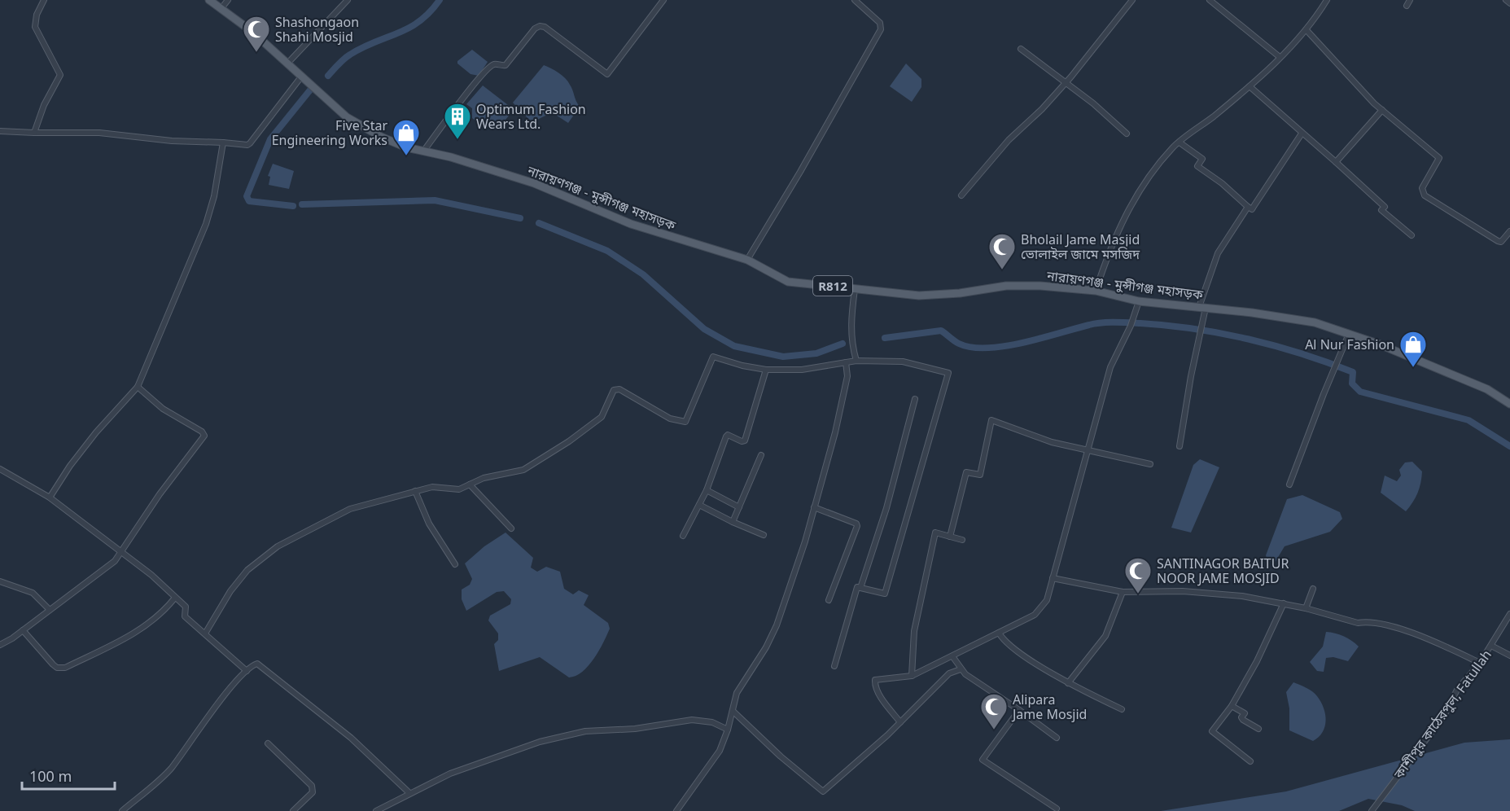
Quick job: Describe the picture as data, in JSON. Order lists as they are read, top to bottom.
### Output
{
  "streets": {
    "main road": ["নারায়ণগঞ্জ - মুন্সীগঞ্জ মহাসড়ক", "R812"],
    "street": ["কাশীপুর কাঠেরপুল, Fatullah"]
  },
  "places": {
    "mosque": [
      "Shashongaon Shahi Mosjid",
      "Bholail Jame Masjid ভোলাইল জামে মসজিদ",
      "SANTINAGOR BAITUR NOOR JAME MOSJID",
      "Alipara Jame Mosjid"
    ],
    "building": ["Optimum Fashion Wears Ltd."],
    "shop": ["Five Star Engineering Works", "Al Nur Fashion"]
  },
  "scale_bar": "100 m"
}
